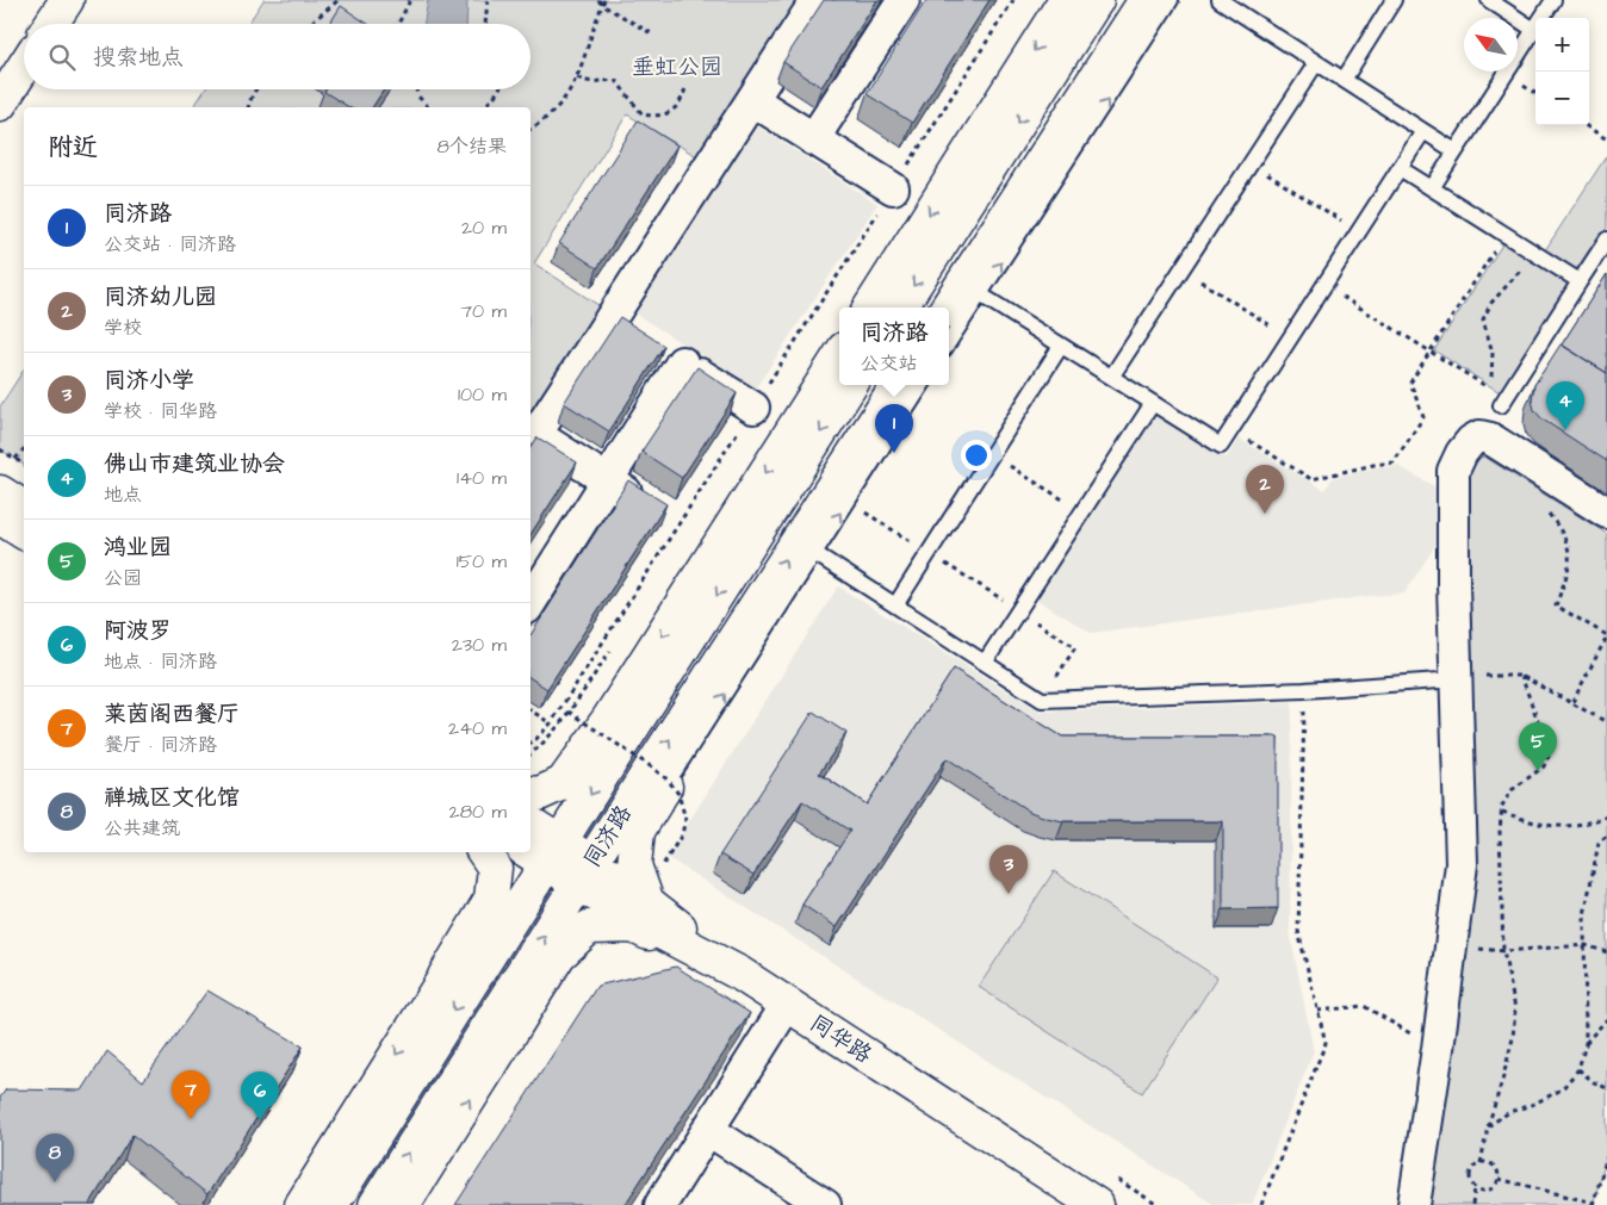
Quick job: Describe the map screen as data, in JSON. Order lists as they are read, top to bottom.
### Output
{
  "streets": {
    "main road": ["同济路", "同华路"]
  },
  "crossings": [
    ["同济路", "同华路"]
  ],
  "parks": ["垂虹公园"],
  "north": "top left",
  "page": {
    "map_buttons": ["+", "−"],
    "search": "搜索地点",
    "heading": ["附近", "8个结果"],
    "list": [
      {
        "mark": "1",
        "name": "同济路",
        "note": "公交站 · 同济路",
        "value": "20 m"
      },
      {
        "mark": "2",
        "name": "同济幼儿园",
        "note": "学校",
        "value": "70 m"
      },
      {
        "mark": "3",
        "name": "同济小学",
        "note": "学校 · 同华路",
        "value": "100 m"
      },
      {
        "mark": "4",
        "name": "佛山市建筑业协会",
        "note": "地点",
        "value": "140 m"
      },
      {
        "mark": "5",
        "name": "鸿业园",
        "note": "公园",
        "value": "150 m"
      },
      {
        "mark": "6",
        "name": "阿波罗",
        "note": "地点 · 同济路",
        "value": "230 m"
      },
      {
        "mark": "7",
        "name": "莱茵阁西餐厅",
        "note": "餐厅 · 同济路",
        "value": "240 m"
      },
      {
        "mark": "8",
        "name": "禅城区文化馆",
        "note": "公共建筑",
        "value": "280 m"
      }
    ],
    "popup": ["同济路", "公交站"],
    "pins": [
      "4",
      "1",
      "2",
      "5",
      "3",
      "7",
      "6",
      "8"
    ]
  }
}
